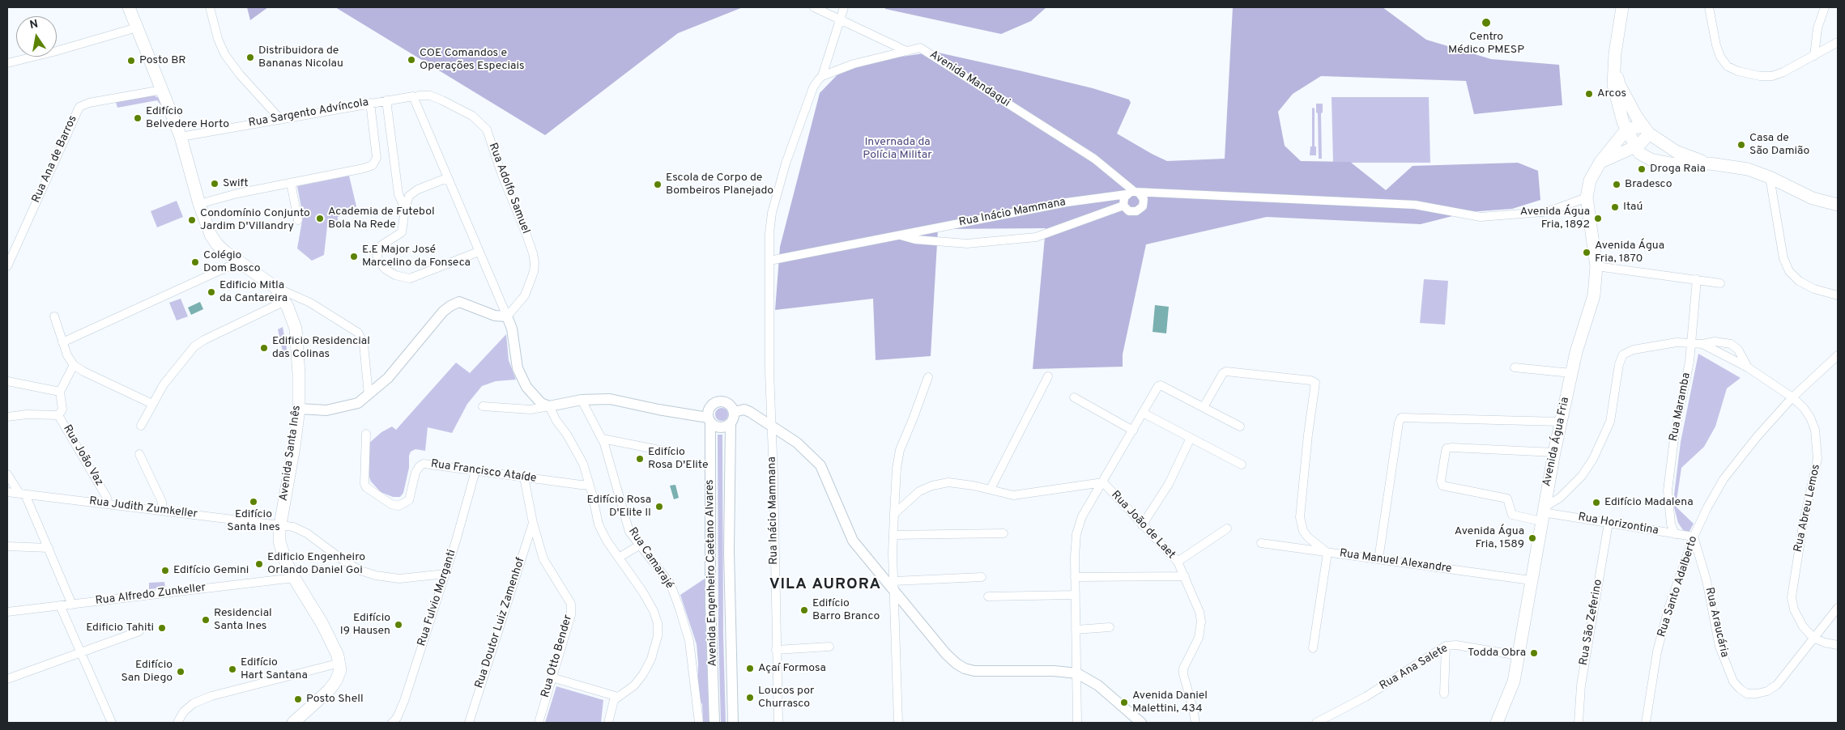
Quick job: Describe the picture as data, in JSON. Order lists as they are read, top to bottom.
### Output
{
  "streets": {
    "main road": ["Avenida Água Fria", "Avenida Santa Inês"],
    "street": [
      "Avenida Mandaqui",
      "Rua Sargento Advíncola",
      "Rua Ana de Barros",
      "Rua Adolfo Samuel",
      "Rua Inácio Mammana",
      "Rua Maramba",
      "Rua João Vaz",
      "Rua Francisco Ataíde",
      "Rua Judith Zumkeller",
      "Rua Abreu Lemos",
      "Rua Horizontina",
      "Rua João de Laet",
      "Rua Camarajé",
      "Rua Manuel Alexandre",
      "Avenida Engenheiro Caetano Alvares",
      "Rua Santo Adalberto",
      "Rua Alfredo Zunkeller",
      "Rua Fulvio Morganti",
      "Rua São Zeferino",
      "Rua Araucária",
      "Rua Doutor Luiz Zamenhof",
      "Rua Otto Bender",
      "Rua Ana Salete"
    ]
  },
  "crossings": [
    ["Avenida Mandaqui", "Rua Inácio Mammana"],
    ["Rua Sargento Advíncola", "Rua Adolfo Samuel"],
    ["Rua Sargento Advíncola", "Avenida Santa Inês"],
    ["Rua Ana de Barros", "Avenida Santa Inês"],
    ["Rua Maramba", "Rua Abreu Lemos"],
    ["Rua Maramba", "Rua Horizontina"],
    ["Avenida Água Fria", "Rua Abreu Lemos"],
    ["Avenida Água Fria", "Rua Horizontina"],
    ["Avenida Água Fria", "Rua Manuel Alexandre"],
    ["Avenida Água Fria", "Rua Ana Salete"],
    ["Avenida Santa Inês", "Rua Judith Zumkeller"],
    ["Avenida Santa Inês", "Rua Alfredo Zunkeller"],
    ["Rua João Vaz", "Rua Judith Zumkeller"],
    ["Rua Francisco Ataíde", "Rua Fulvio Morganti"],
    ["Rua Francisco Ataíde", "Rua Otto Bender"],
    ["Rua Judith Zumkeller", "Rua Fulvio Morganti"],
    ["Rua Abreu Lemos", "Rua Horizontina"],
    ["Rua Abreu Lemos", "Rua Santo Adalberto"],
    ["Rua Abreu Lemos", "Rua Araucária"],
    ["Rua Horizontina", "Rua Santo Adalberto"],
    ["Rua Horizontina", "Rua São Zeferino"],
    ["Rua Horizontina", "Rua Araucária"],
    ["Rua Santo Adalberto", "Rua Araucária"],
    ["Rua Doutor Luiz Zamenhof", "Rua Otto Bender"]
  ],
  "districts": ["VILA AURORA"],
  "parks": ["Invernada da Polícia Militar"],
  "places": [
    "Centro Médico PMESP",
    "Distribuidora de Bananas Nicolau",
    "COE Comandos e Operações Especiais",
    "Posto BR",
    "Arcos",
    "Edifício Belvedere Horto",
    "Casa de São Damião",
    "Droga Raia",
    "Swift",
    "Escola de Corpo de Bombeiros Planejado",
    "Bradesco",
    "Itaú",
    "Academia de Futebol Bola Na Rede",
    "Avenida Água Fria, 1892",
    "Condomínio Conjunto Jardim D'Villandry",
    "Avenida Água Fria, 1870",
    "E.E Major José Marcelino da Fonseca",
    "Colégio Dom Bosco",
    "Edificio Mitla da Cantareira",
    "Edificio Residencial das Colinas",
    "Edifício Rosa D'Elite",
    "Edifício Santa Ines",
    "Edifício Madalena",
    "Edifício Rosa D'Elite II",
    "Avenida Água Fria, 1589",
    "Edificio Engenheiro Orlando Daniel Goi",
    "Edifício Gemini",
    "Edifício Barro Branco",
    "Residencial Santa Ines",
    "Edifício I9 Hausen",
    "Edificio Tahiti",
    "Todda Obra",
    "Açaí Formosa",
    "Edifício Hart Santana",
    "Edifício San Diego",
    "Loucos por Churrasco",
    "Posto Shell",
    "Avenida Daniel Malettini, 434"
  ],
  "north": "top"
}
